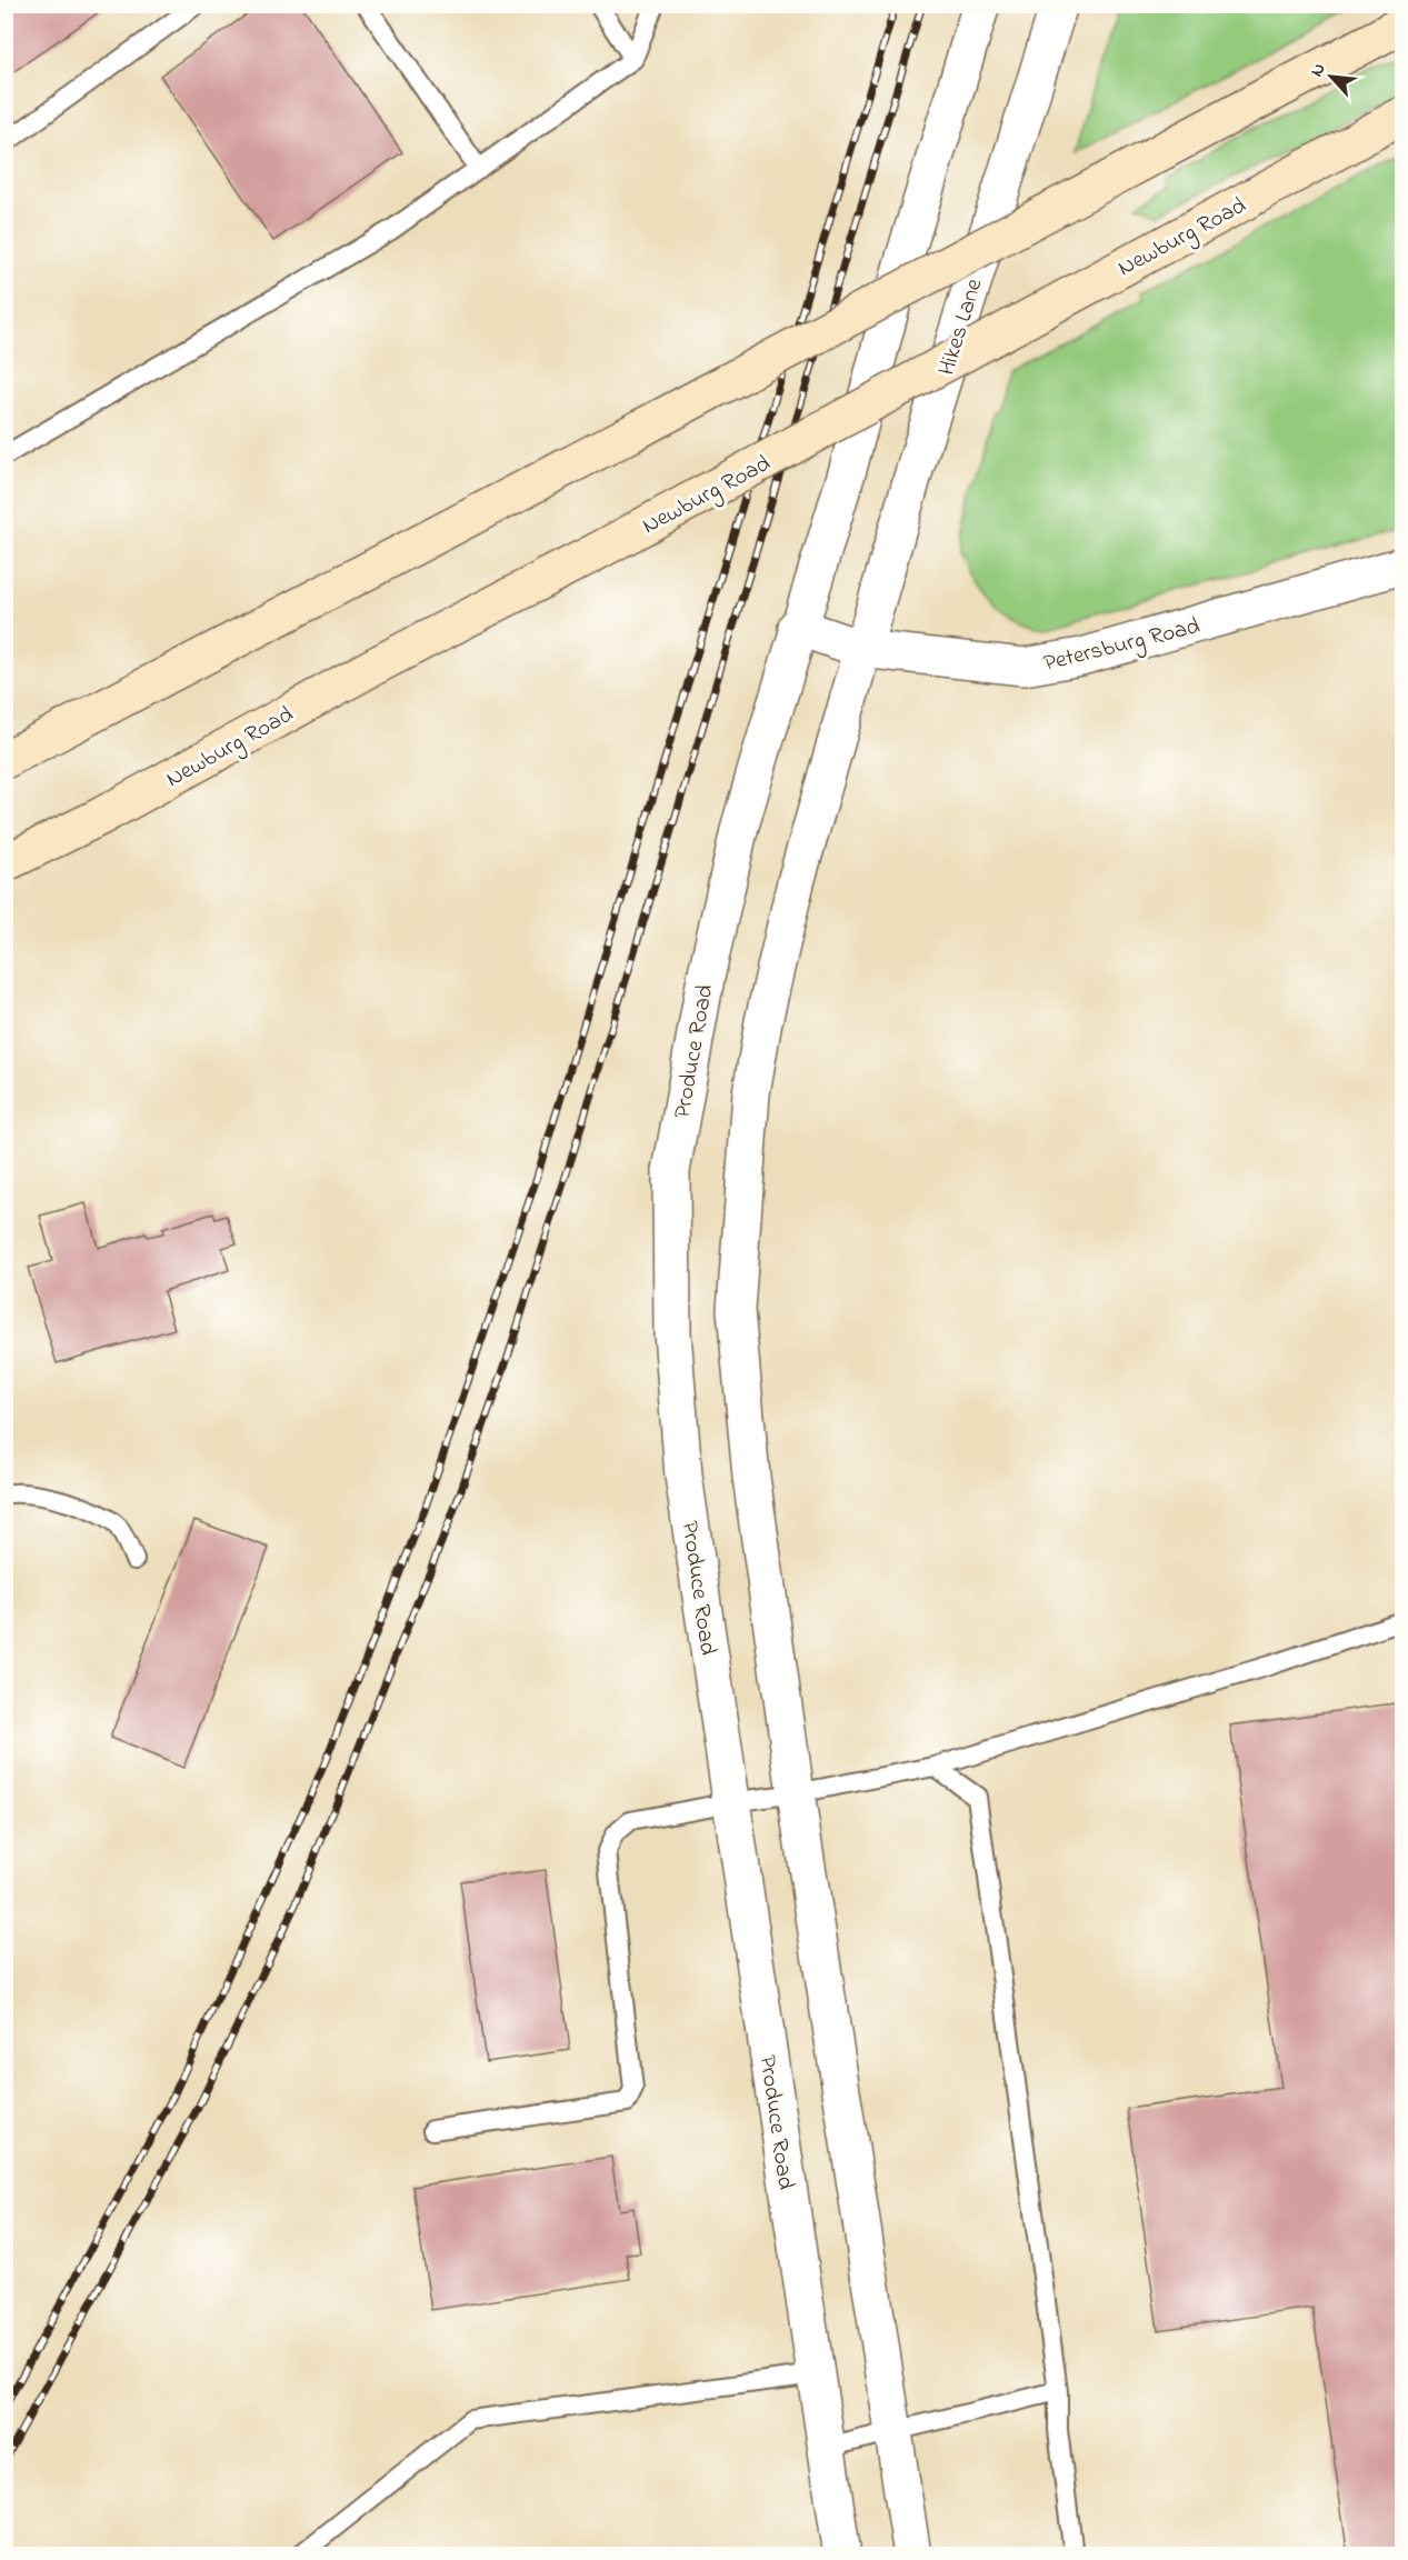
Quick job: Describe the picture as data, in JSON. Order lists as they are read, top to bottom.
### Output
{
  "streets": {
    "main road": ["Newburg Road"],
    "street": ["Hikes Lane", "Petersburg Road", "Produce Road"]
  },
  "crossings": [
    ["Hikes Lane", "Petersburg Road"],
    ["Petersburg Road", "Produce Road"]
  ],
  "north": "top left"
}
